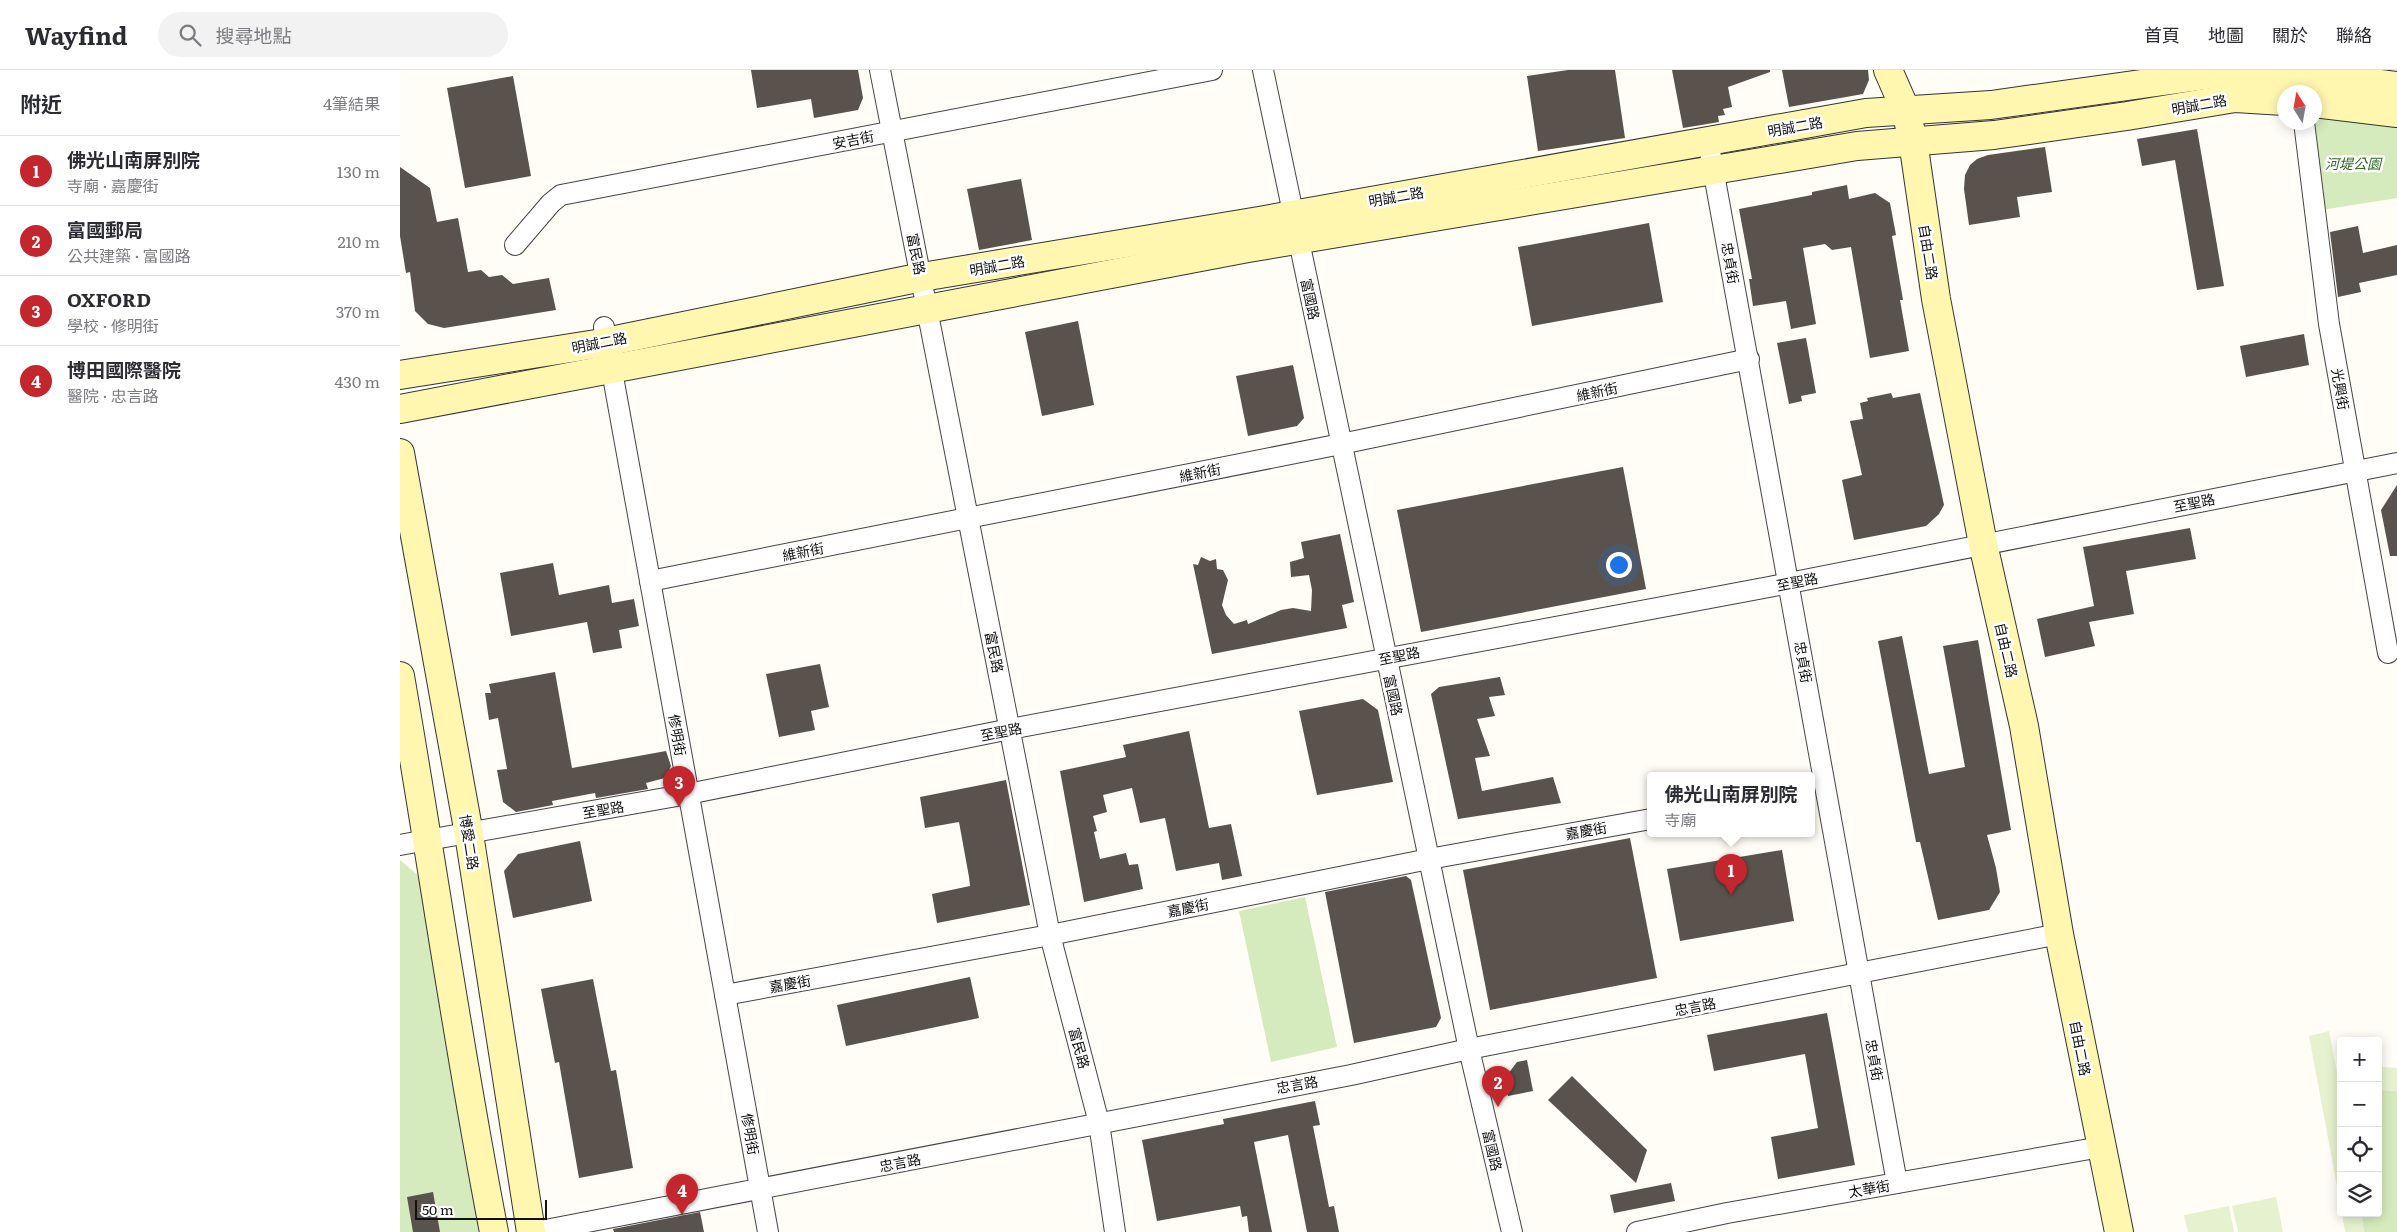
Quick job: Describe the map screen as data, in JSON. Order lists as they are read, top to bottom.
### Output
{
  "streets": {
    "street": [
      "明誠二路",
      "安吉街",
      "自由二路",
      "富民路",
      "忠貞街",
      "富國路",
      "光興街",
      "維新街",
      "至聖路",
      "修明街",
      "嘉慶街",
      "博愛二路",
      "忠言路",
      "太華街"
    ]
  },
  "crossings": [
    ["明誠二路", "自由二路"],
    ["明誠二路", "富民路"],
    ["明誠二路", "忠貞街"],
    ["明誠二路", "富國路"],
    ["明誠二路", "修明街"],
    ["安吉街", "富民路"],
    ["自由二路", "至聖路"],
    ["自由二路", "忠言路"],
    ["自由二路", "太華街"],
    ["富民路", "維新街"],
    ["富民路", "至聖路"],
    ["富民路", "嘉慶街"],
    ["富民路", "忠言路"],
    ["忠貞街", "維新街"],
    ["忠貞街", "至聖路"],
    ["忠貞街", "忠言路"],
    ["忠貞街", "太華街"],
    ["富國路", "維新街"],
    ["富國路", "至聖路"],
    ["富國路", "嘉慶街"],
    ["富國路", "忠言路"],
    ["光興街", "至聖路"],
    ["維新街", "修明街"],
    ["至聖路", "修明街"],
    ["至聖路", "博愛二路"],
    ["修明街", "嘉慶街"],
    ["修明街", "忠言路"],
    ["博愛二路", "忠言路"]
  ],
  "parks": ["河堤公園"],
  "scale_bar": "50 m",
  "north": "top",
  "page": {
    "header": "Wayfind",
    "search": "搜尋地點",
    "nav": [
      "首頁",
      "地圖",
      "關於",
      "聯絡"
    ],
    "heading": ["附近", "4筆結果"],
    "list": [
      {
        "mark": "1",
        "name": "佛光山南屏別院",
        "note": "寺廟 · 嘉慶街",
        "value": "130 m"
      },
      {
        "mark": "2",
        "name": "富國郵局",
        "note": "公共建築 · 富國路",
        "value": "210 m"
      },
      {
        "mark": "3",
        "name": "OXFORD",
        "note": "學校 · 修明街",
        "value": "370 m"
      },
      {
        "mark": "4",
        "name": "博田國際醫院",
        "note": "醫院 · 忠言路",
        "value": "430 m"
      }
    ],
    "pins": [
      "3",
      "1",
      "2",
      "4"
    ],
    "popup": ["佛光山南屏別院", "寺廟"],
    "map_buttons": ["+", "−"],
    "scale": "50 m"
  }
}
